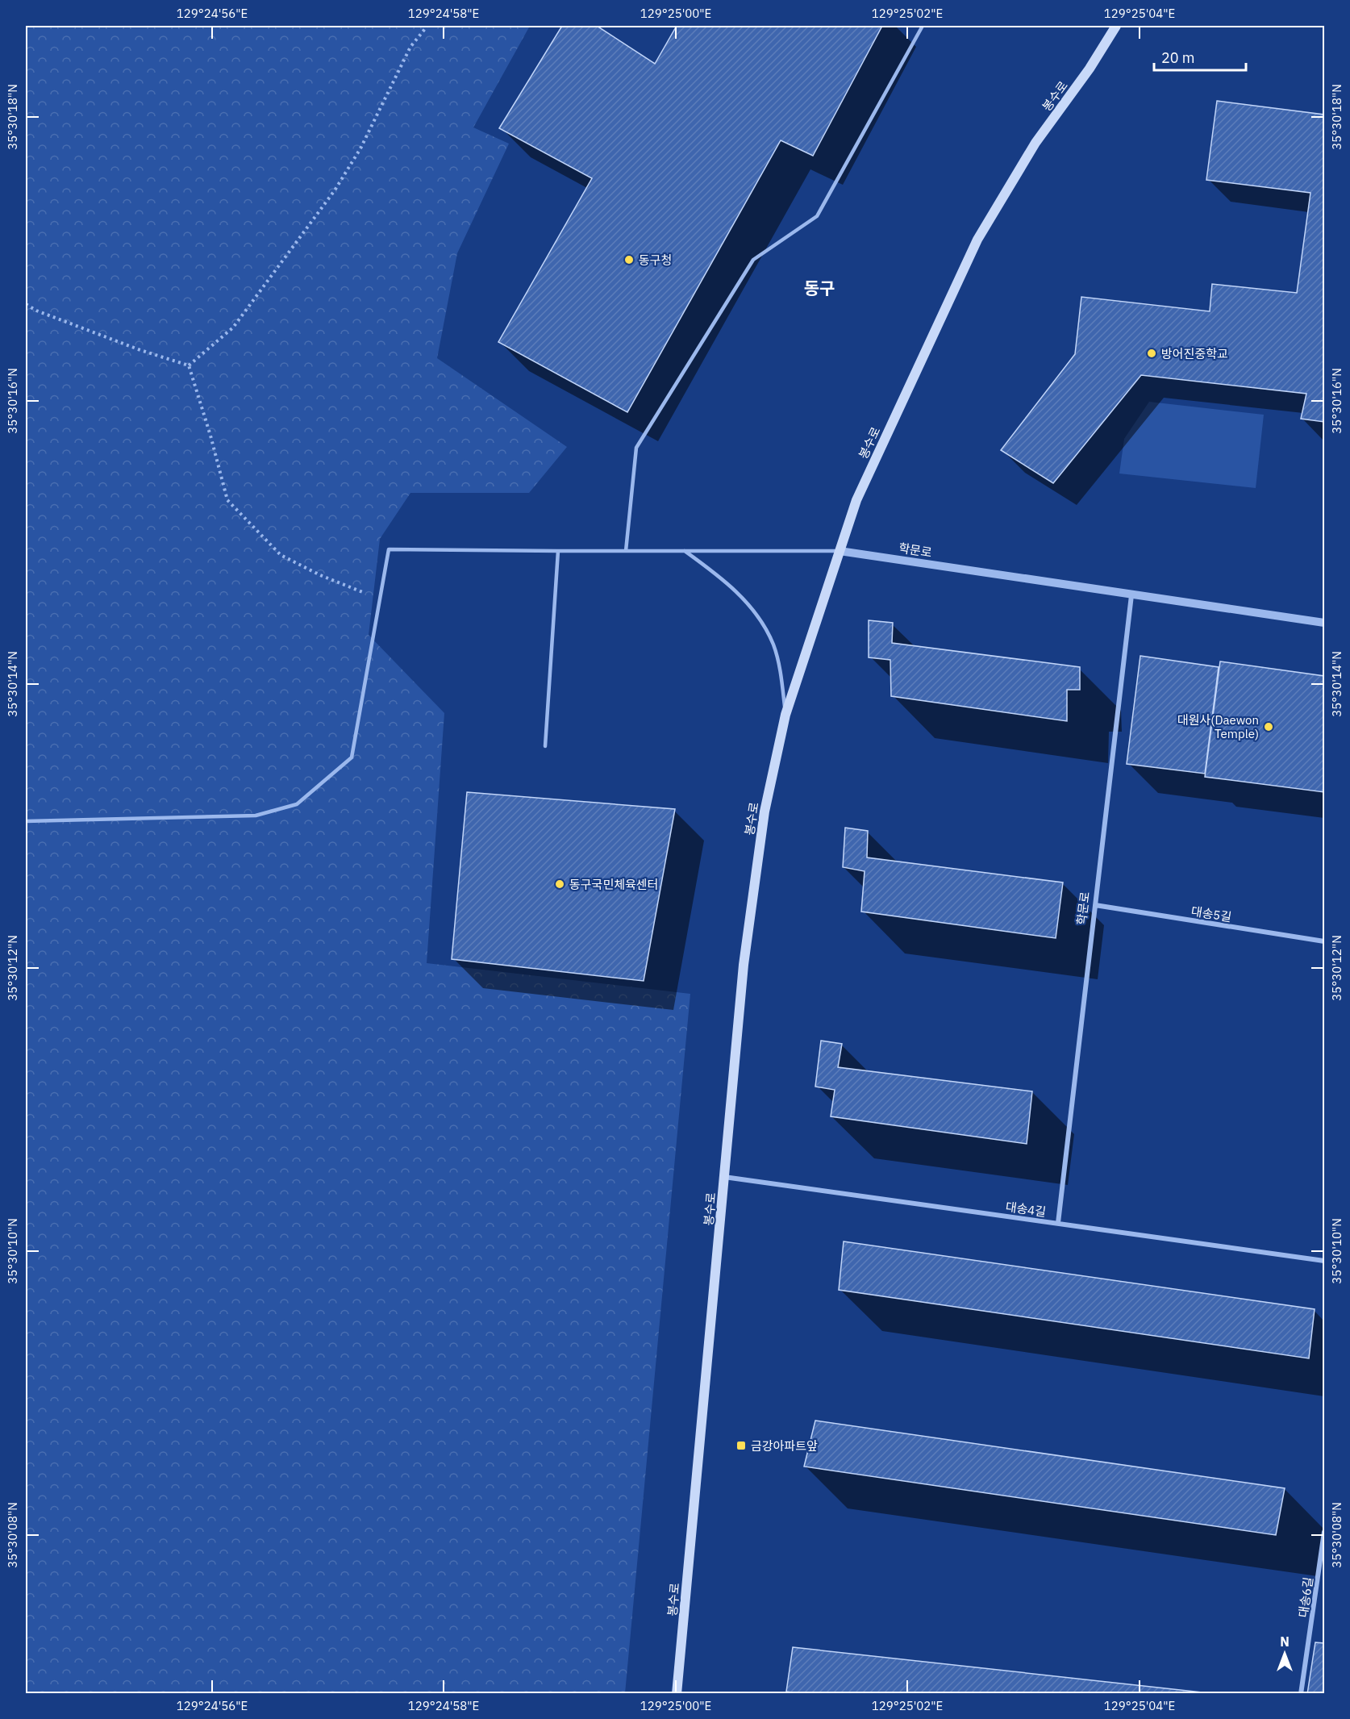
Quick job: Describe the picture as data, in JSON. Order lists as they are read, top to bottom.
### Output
{
  "streets": {
    "main road": ["봉수로"],
    "street": [
      "학문로",
      "대송5길",
      "대송4길",
      "대송6길"
    ]
  },
  "crossings": [
    ["봉수로", "학문로"],
    ["봉수로", "대송4길"],
    ["학문로", "대송5길"],
    ["학문로", "대송4길"]
  ],
  "districts": ["동구"],
  "places": {
    "other": [
      "동구청",
      "방어진중학교",
      "대원사(Daewon Temple)",
      "동구국민체육센터"
    ],
    "transit": ["금강아파트앞"]
  },
  "scale_bar": "20 m",
  "north": "top",
  "coordinates": [
    "129°24'56\"E",
    "129°24'58\"E",
    "129°25'00\"E",
    "129°25'02\"E",
    "129°25'04\"E",
    "35°30'18\"N",
    "35°30'16\"N",
    "35°30'14\"N",
    "35°30'12\"N",
    "35°30'10\"N",
    "35°30'08\"N"
  ]
}
